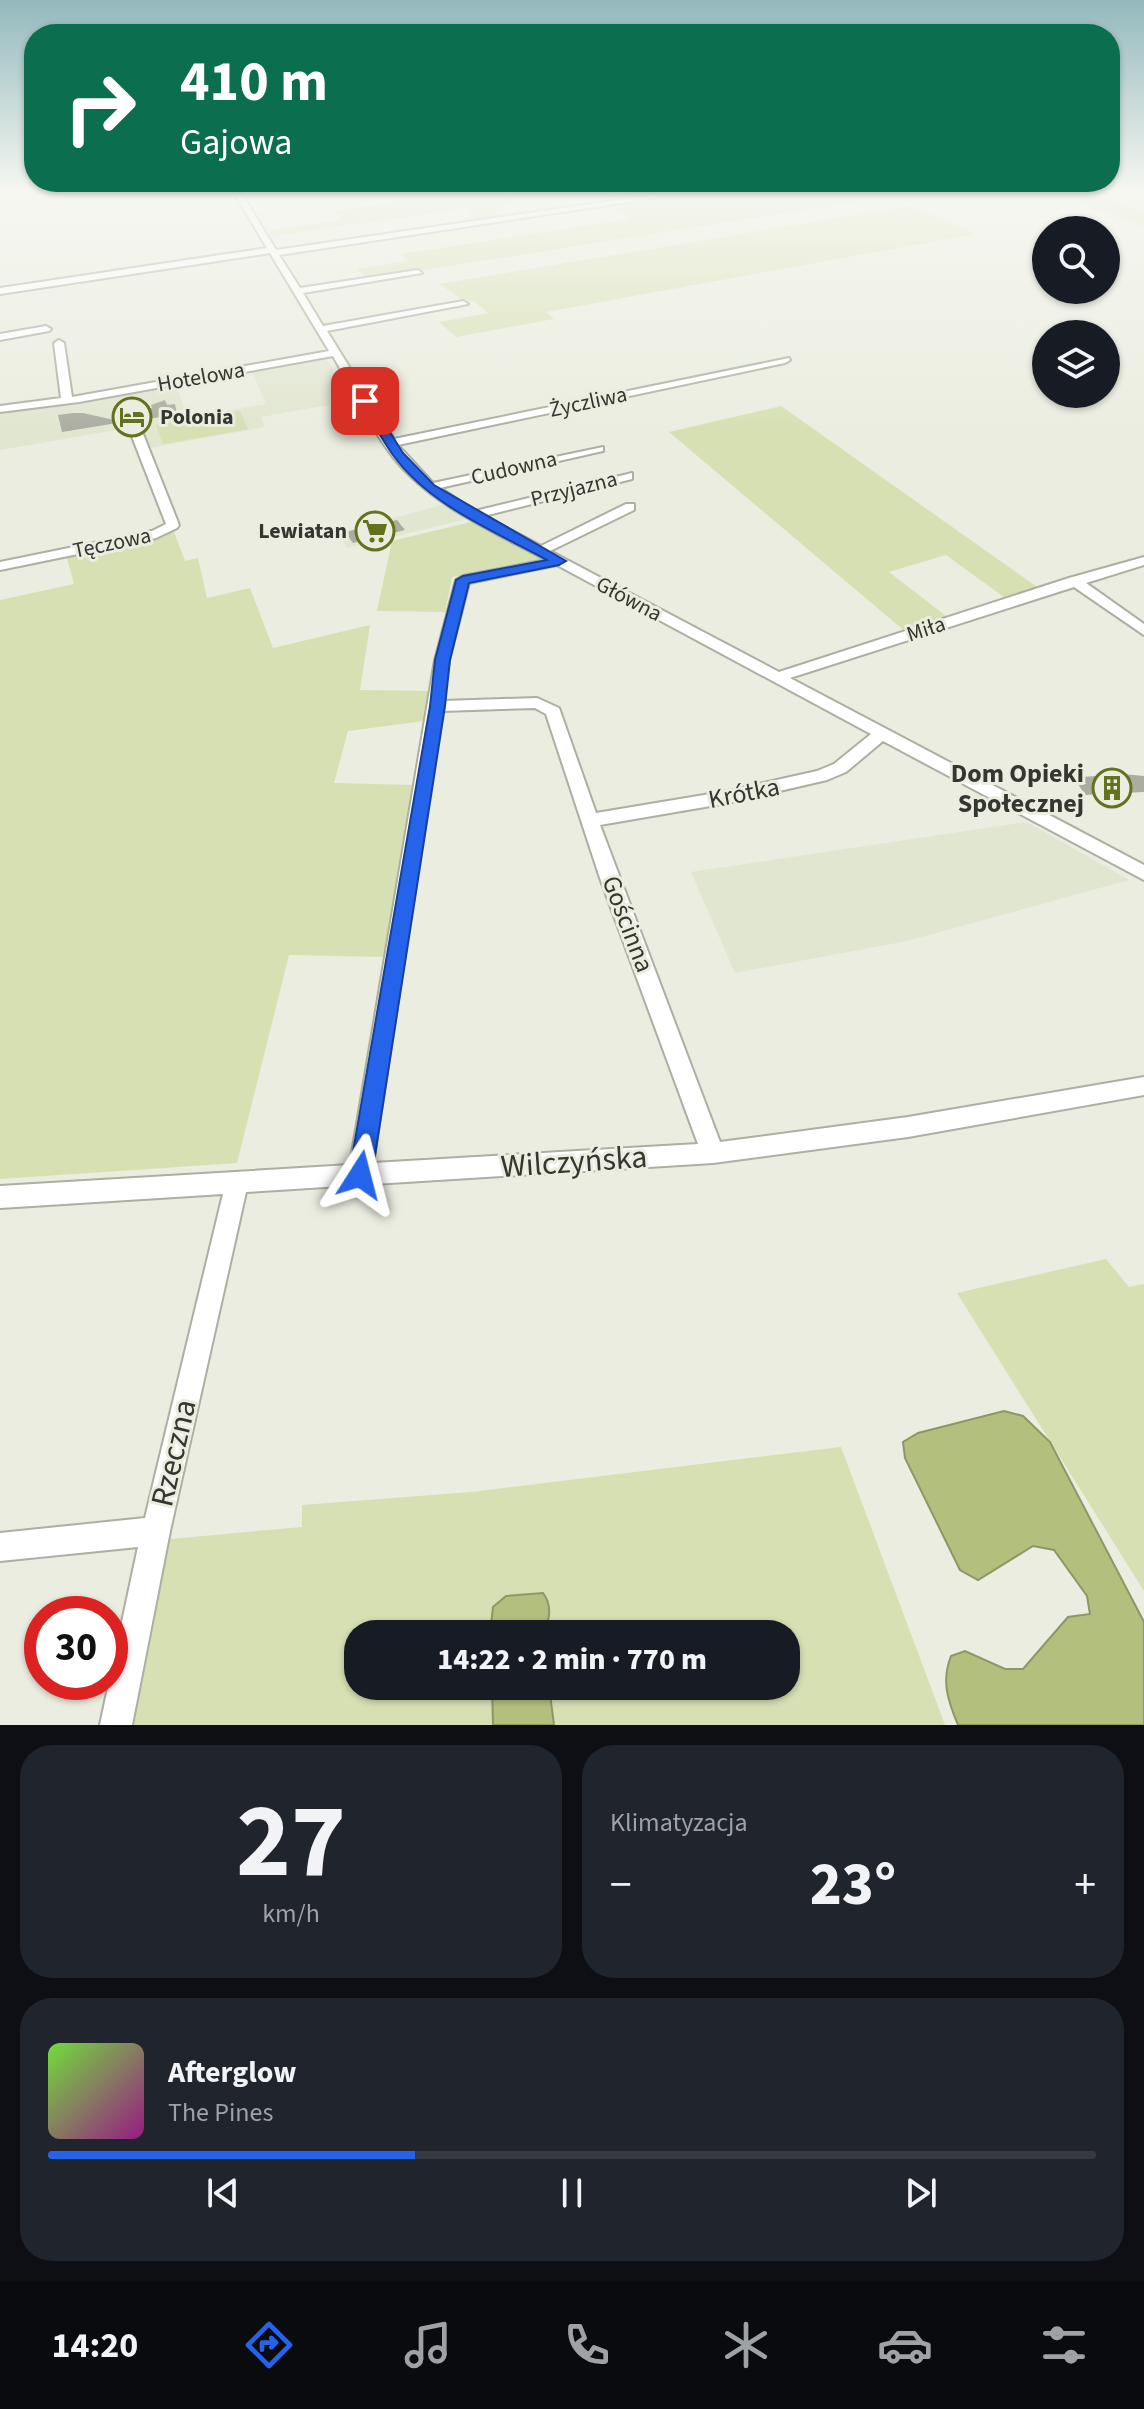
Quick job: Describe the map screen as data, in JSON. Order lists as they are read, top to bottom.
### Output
{
  "streets": {
    "street": [
      "Hotelowa",
      "Życzliwa",
      "Cudowna",
      "Przyjazna",
      "Tęczowa",
      "Główna",
      "Miła",
      "Krótka",
      "Gościnna",
      "Wilczyńska",
      "Rzeczna"
    ]
  },
  "crossings": [
    ["Hotelowa", "Główna"],
    ["Życzliwa", "Główna"],
    ["Cudowna", "Główna"],
    ["Przyjazna", "Główna"],
    ["Główna", "Miła"],
    ["Główna", "Krótka"],
    ["Krótka", "Gościnna"],
    ["Gościnna", "Wilczyńska"],
    ["Wilczyńska", "Rzeczna"]
  ],
  "places": {
    "hotel": ["Polonia"],
    "supermarket": ["Lewiatan"],
    "building": ["Dom Opieki Społecznej"]
  },
  "page": {
    "turn": ["410 m", "Gajowa"],
    "limit": "30",
    "trip": "14:22 · 2 min · 770 m",
    "tile": [
      ["27", "km/h"],
      "Klimatyzacja"
    ],
    "heat": ["−", "23°", "+"],
    "song": ["Afterglow", "The Pines"],
    "tabs": "14:20"
  }
}
